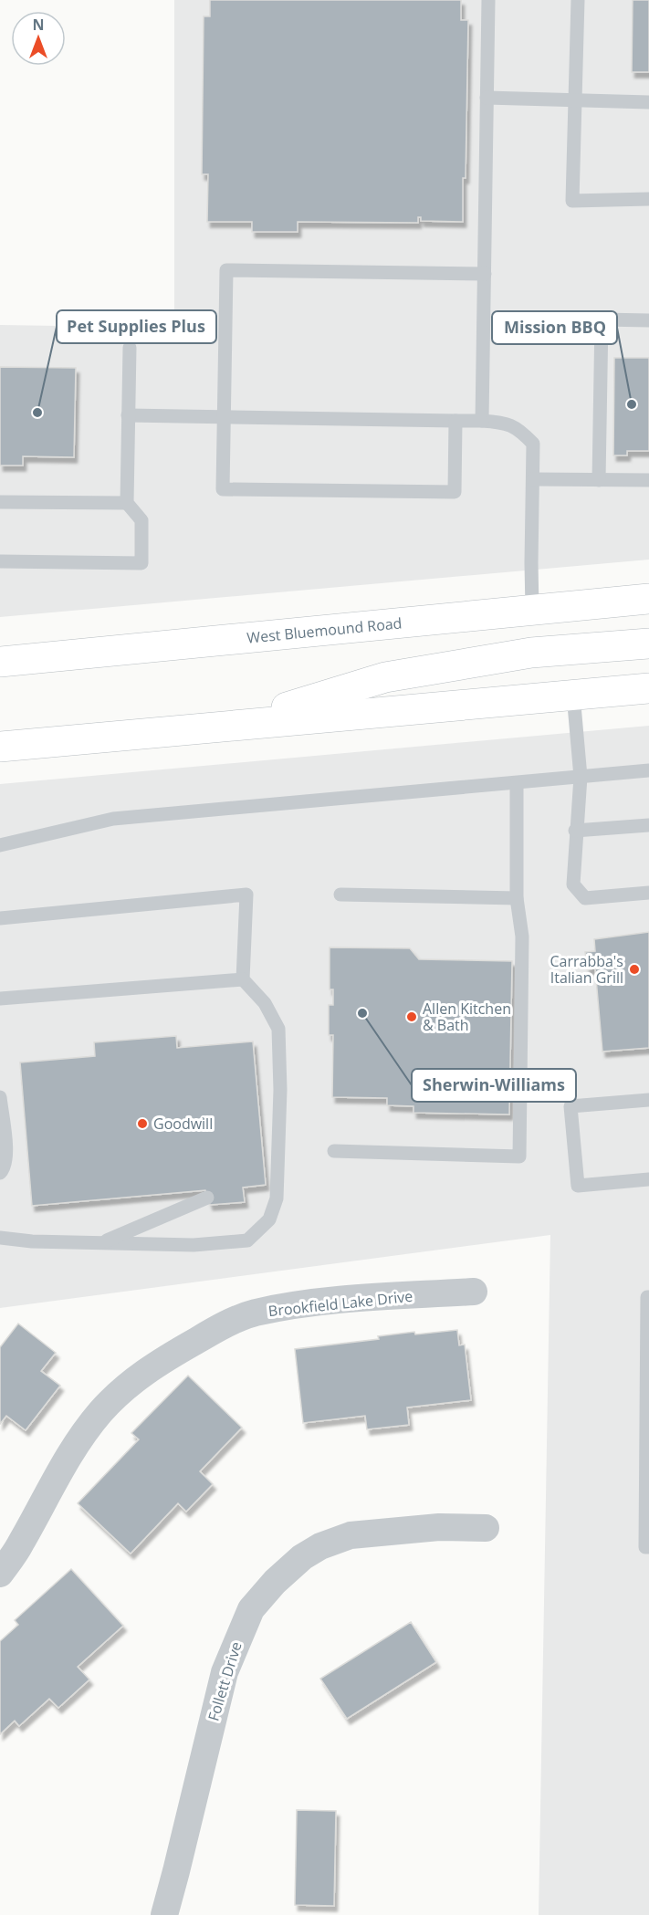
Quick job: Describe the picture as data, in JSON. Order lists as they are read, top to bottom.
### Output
{
  "streets": {
    "main road": ["West Bluemound Road"],
    "street": ["Brookfield Lake Drive", "Follett Drive"]
  },
  "places": [
    "Mission BBQ",
    "Pet Supplies Plus",
    "Carrabba's Italian Grill",
    "Sherwin-Williams",
    "Allen Kitchen & Bath",
    "Goodwill"
  ],
  "north": "top"
}
